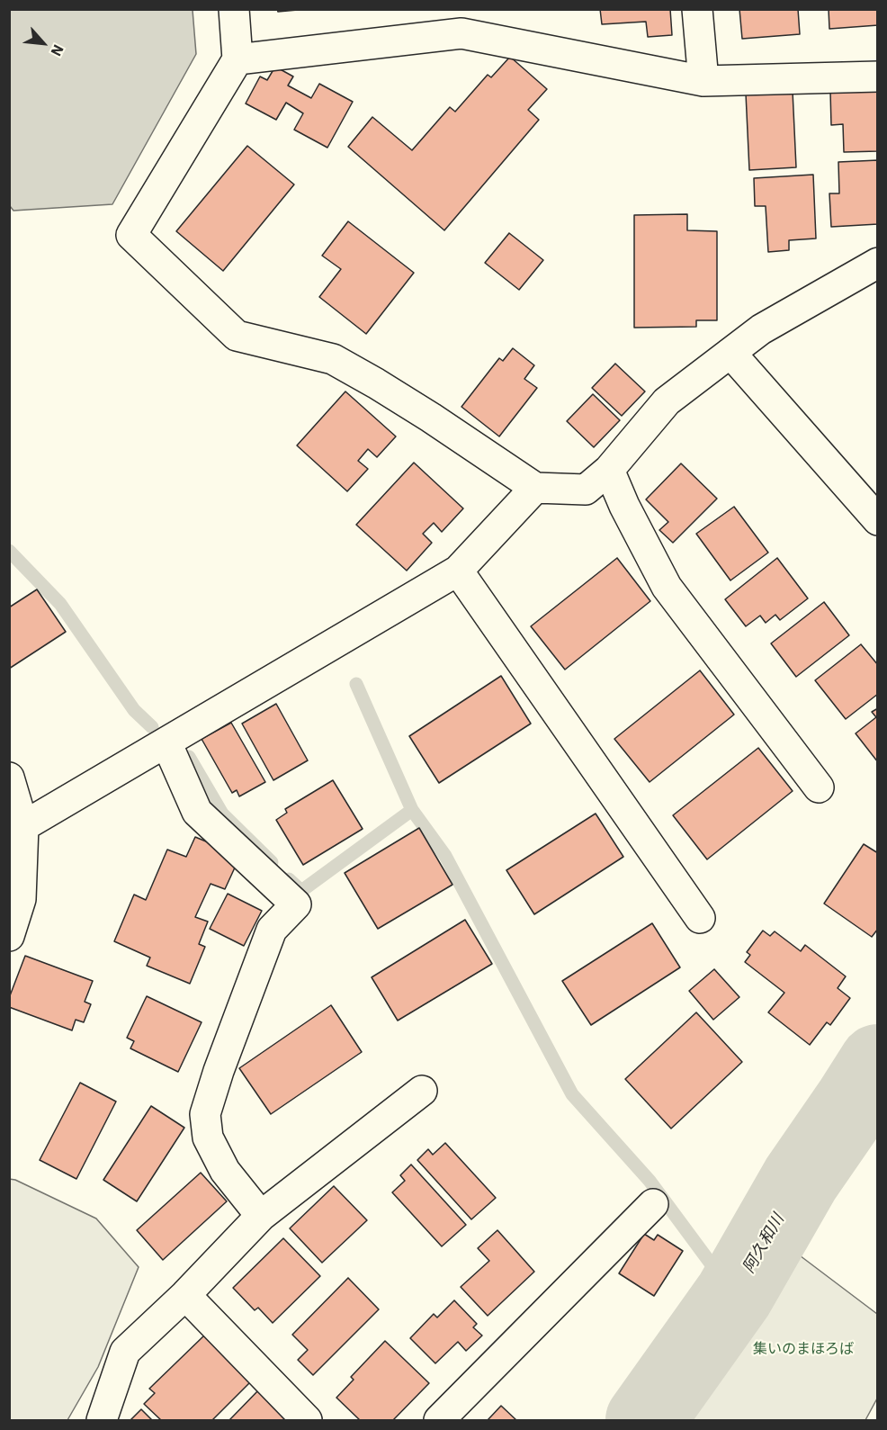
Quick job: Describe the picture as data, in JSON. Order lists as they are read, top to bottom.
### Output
{
  "water": ["阿久和川"],
  "parks": ["集いのまほろば"],
  "north": "bottom right"
}
